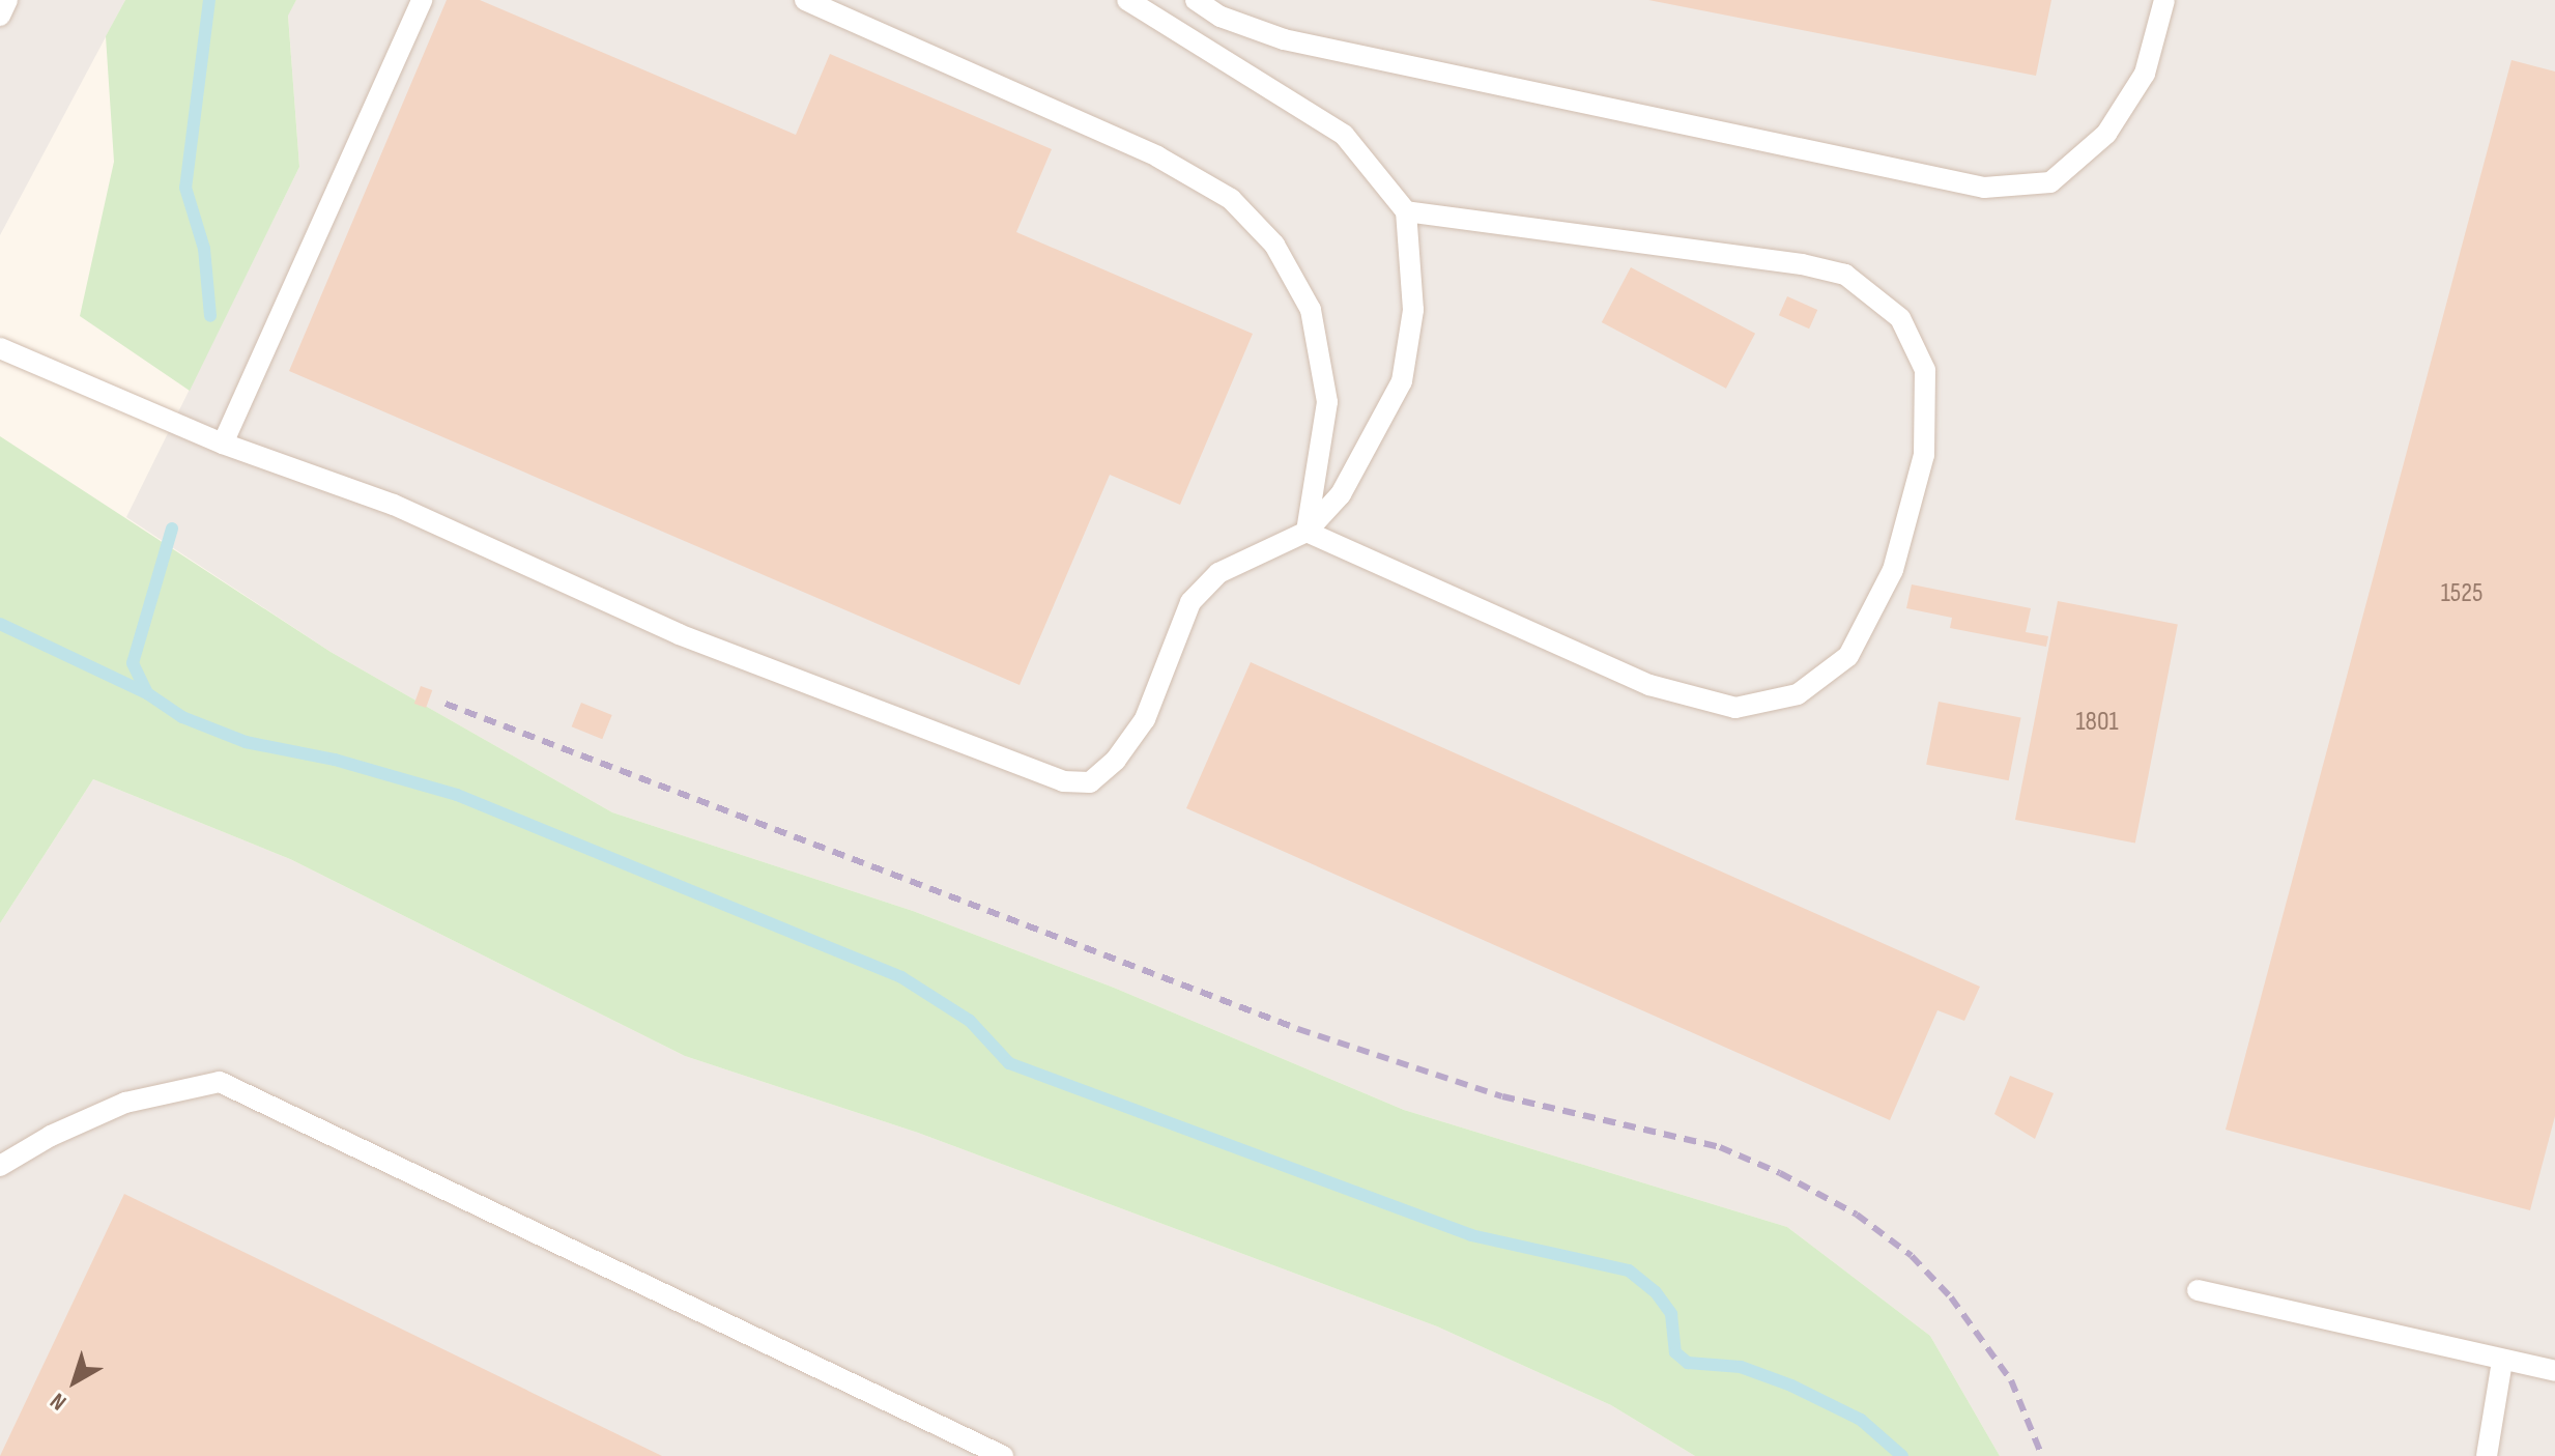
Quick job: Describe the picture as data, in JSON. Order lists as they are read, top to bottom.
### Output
{
  "house_numbers": ["1525", "1801"],
  "north": "bottom left"
}
